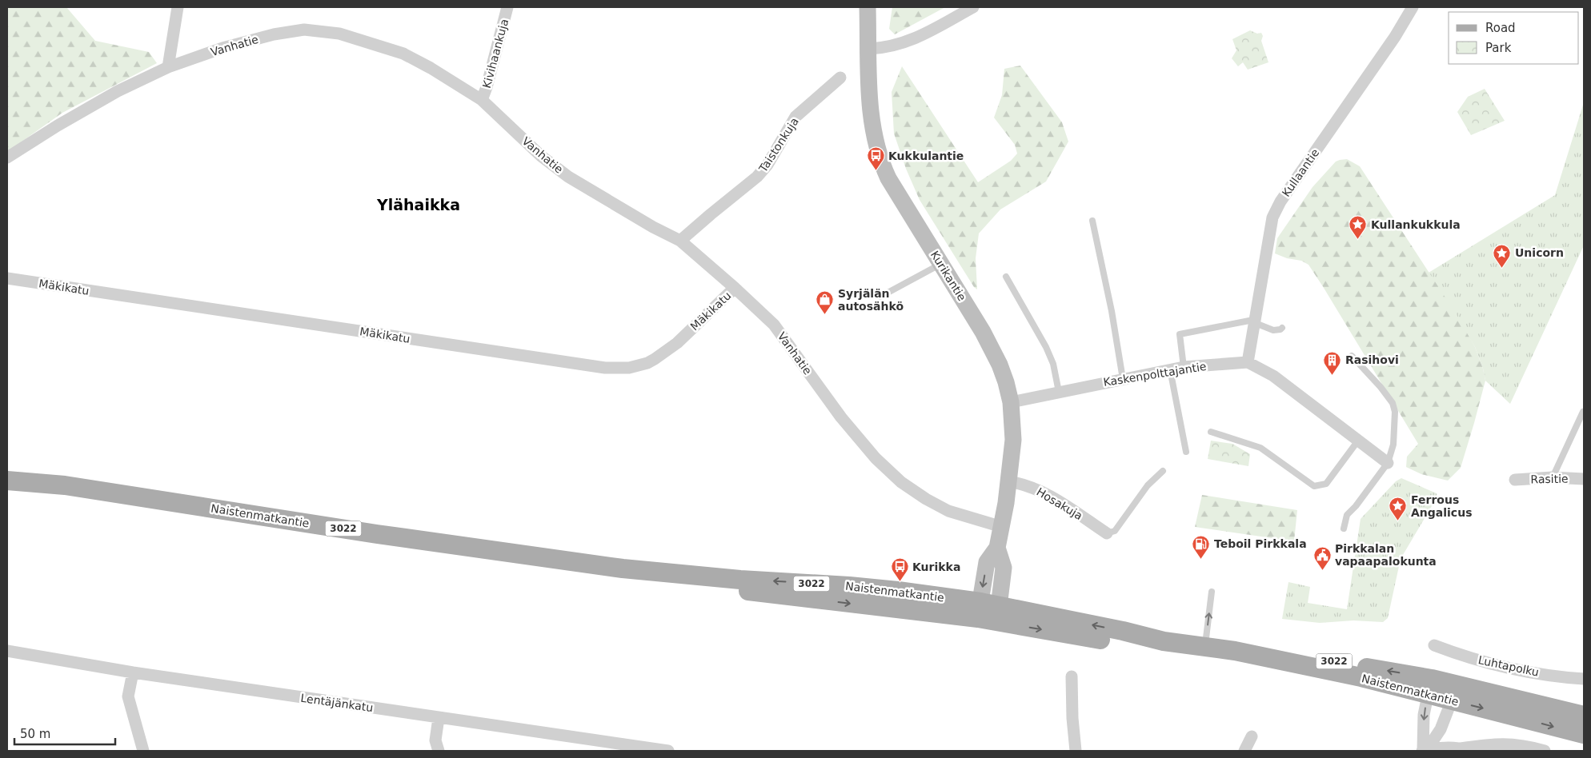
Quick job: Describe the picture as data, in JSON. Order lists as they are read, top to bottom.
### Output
{
  "streets": {
    "main road": ["Kurikantie", "Naistenmatkantie", "3022"],
    "street": [
      "Vanhatie",
      "Kivihaankuja",
      "Taistonkuja",
      "Kullaantie",
      "Mäkikatu",
      "Kaskenpolttajantie",
      "Rasitie",
      "Hosakuja",
      "Luhtapolku",
      "Lentäjänkatu"
    ]
  },
  "crossings": [
    ["Vanhatie", "Kivihaankuja"],
    ["Vanhatie", "Taistonkuja"],
    ["Vanhatie", "Kurikantie"],
    ["Vanhatie", "Mäkikatu"],
    ["Kullaantie", "Kaskenpolttajantie"],
    ["Kurikantie", "Kaskenpolttajantie"],
    ["Kurikantie", "Hosakuja"],
    ["Kurikantie", "Naistenmatkantie"]
  ],
  "districts": ["Ylähaikka"],
  "places": {
    "bus stop": ["Kukkulantie", "Kurikka"],
    "place": ["Kullankukkula", "Unicorn", "Ferrous Angalicus"],
    "shop": ["Syrjälän autosähkö"],
    "building": ["Rasihovi"],
    "fuel station": ["Teboil Pirkkala"],
    "public building": ["Pirkkalan vapaapalokunta"]
  },
  "legend": ["Road", "Park"],
  "scale_bar": "50 m"
}
